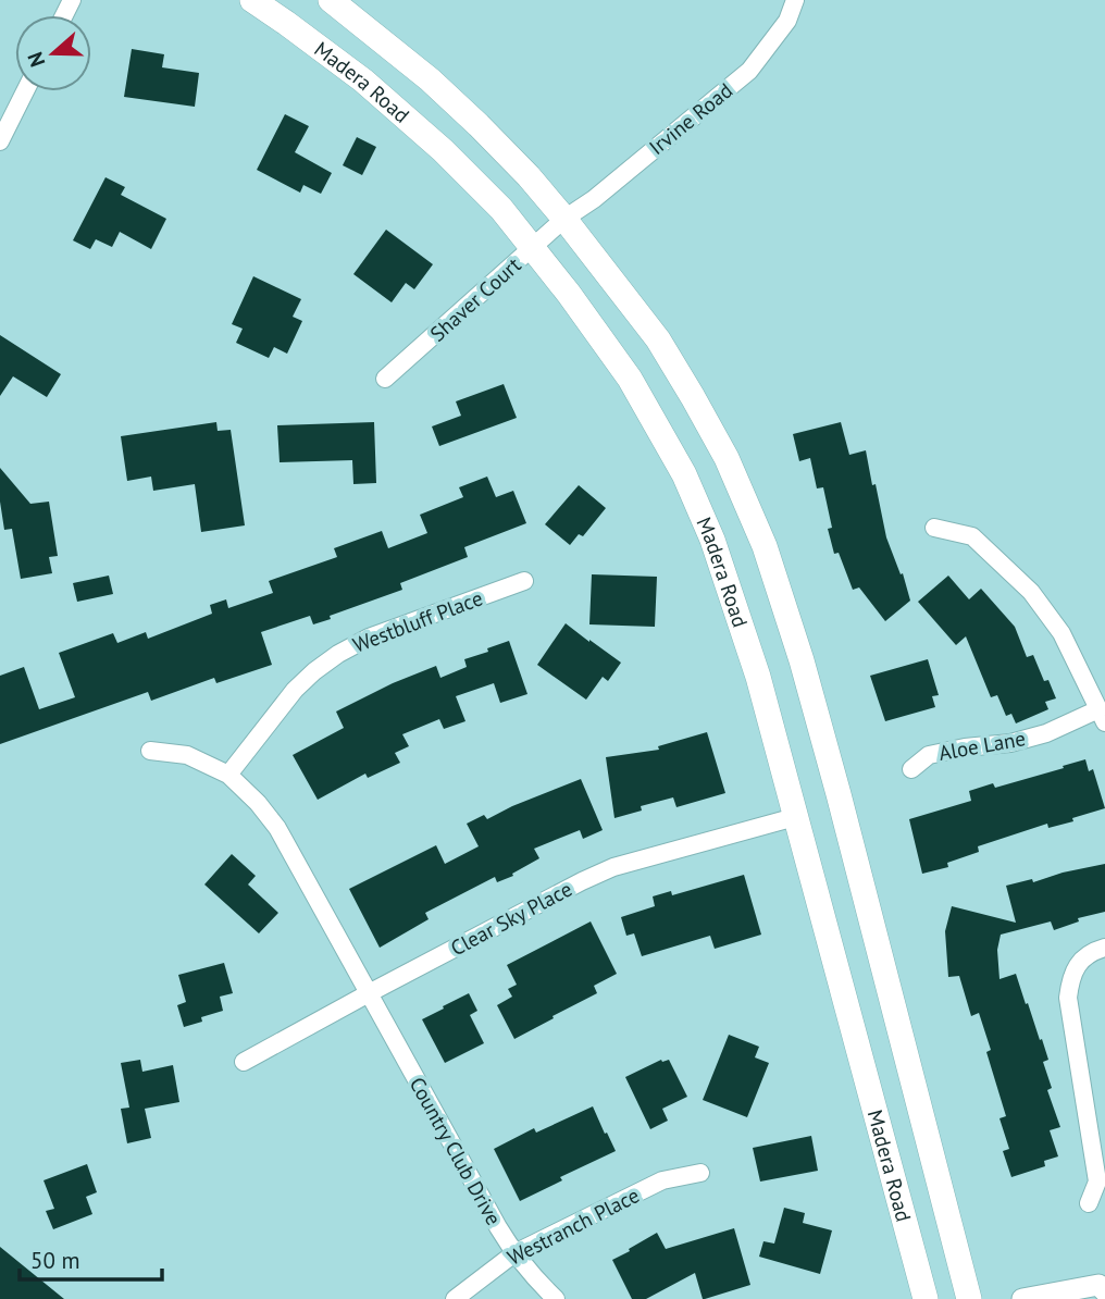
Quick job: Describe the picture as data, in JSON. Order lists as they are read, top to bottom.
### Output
{
  "streets": {
    "main road": ["Madera Road"],
    "street": [
      "Irvine Road",
      "Shaver Court",
      "Westbluff Place",
      "Aloe Lane",
      "Clear Sky Place",
      "Country Club Drive",
      "Westranch Place"
    ]
  },
  "crossings": [
    ["Madera Road", "Irvine Road"],
    ["Madera Road", "Shaver Court"],
    ["Madera Road", "Clear Sky Place"],
    ["Irvine Road", "Shaver Court"],
    ["Westbluff Place", "Country Club Drive"],
    ["Clear Sky Place", "Country Club Drive"],
    ["Country Club Drive", "Westranch Place"]
  ],
  "scale_bar": "50 m",
  "north": "left"
}
